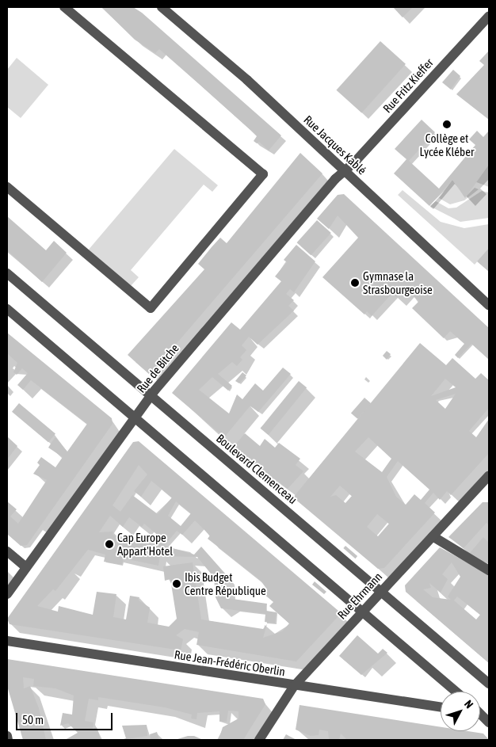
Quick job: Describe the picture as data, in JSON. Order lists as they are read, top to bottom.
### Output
{
  "streets": {
    "street": [
      "Rue Fritz Kieffer",
      "Rue Jacques Kablé",
      "Rue de Bitche",
      "Boulevard Clemenceau",
      "Rue Ehrmann",
      "Rue Jean-Frédéric Oberlin"
    ]
  },
  "crossings": [
    ["Rue Fritz Kieffer", "Rue Jacques Kablé"],
    ["Rue Fritz Kieffer", "Rue de Bitche"],
    ["Rue Jacques Kablé", "Rue de Bitche"],
    ["Rue de Bitche", "Boulevard Clemenceau"],
    ["Boulevard Clemenceau", "Rue Ehrmann"],
    ["Rue Ehrmann", "Rue Jean-Frédéric Oberlin"]
  ],
  "places": [
    "Collège et Lycée Kléber",
    "Gymnase la Strasbourgeoise",
    "Cap Europe Appart'Hotel",
    "Ibis Budget Centre République"
  ],
  "scale_bar": "50 m",
  "north": "top right"
}
